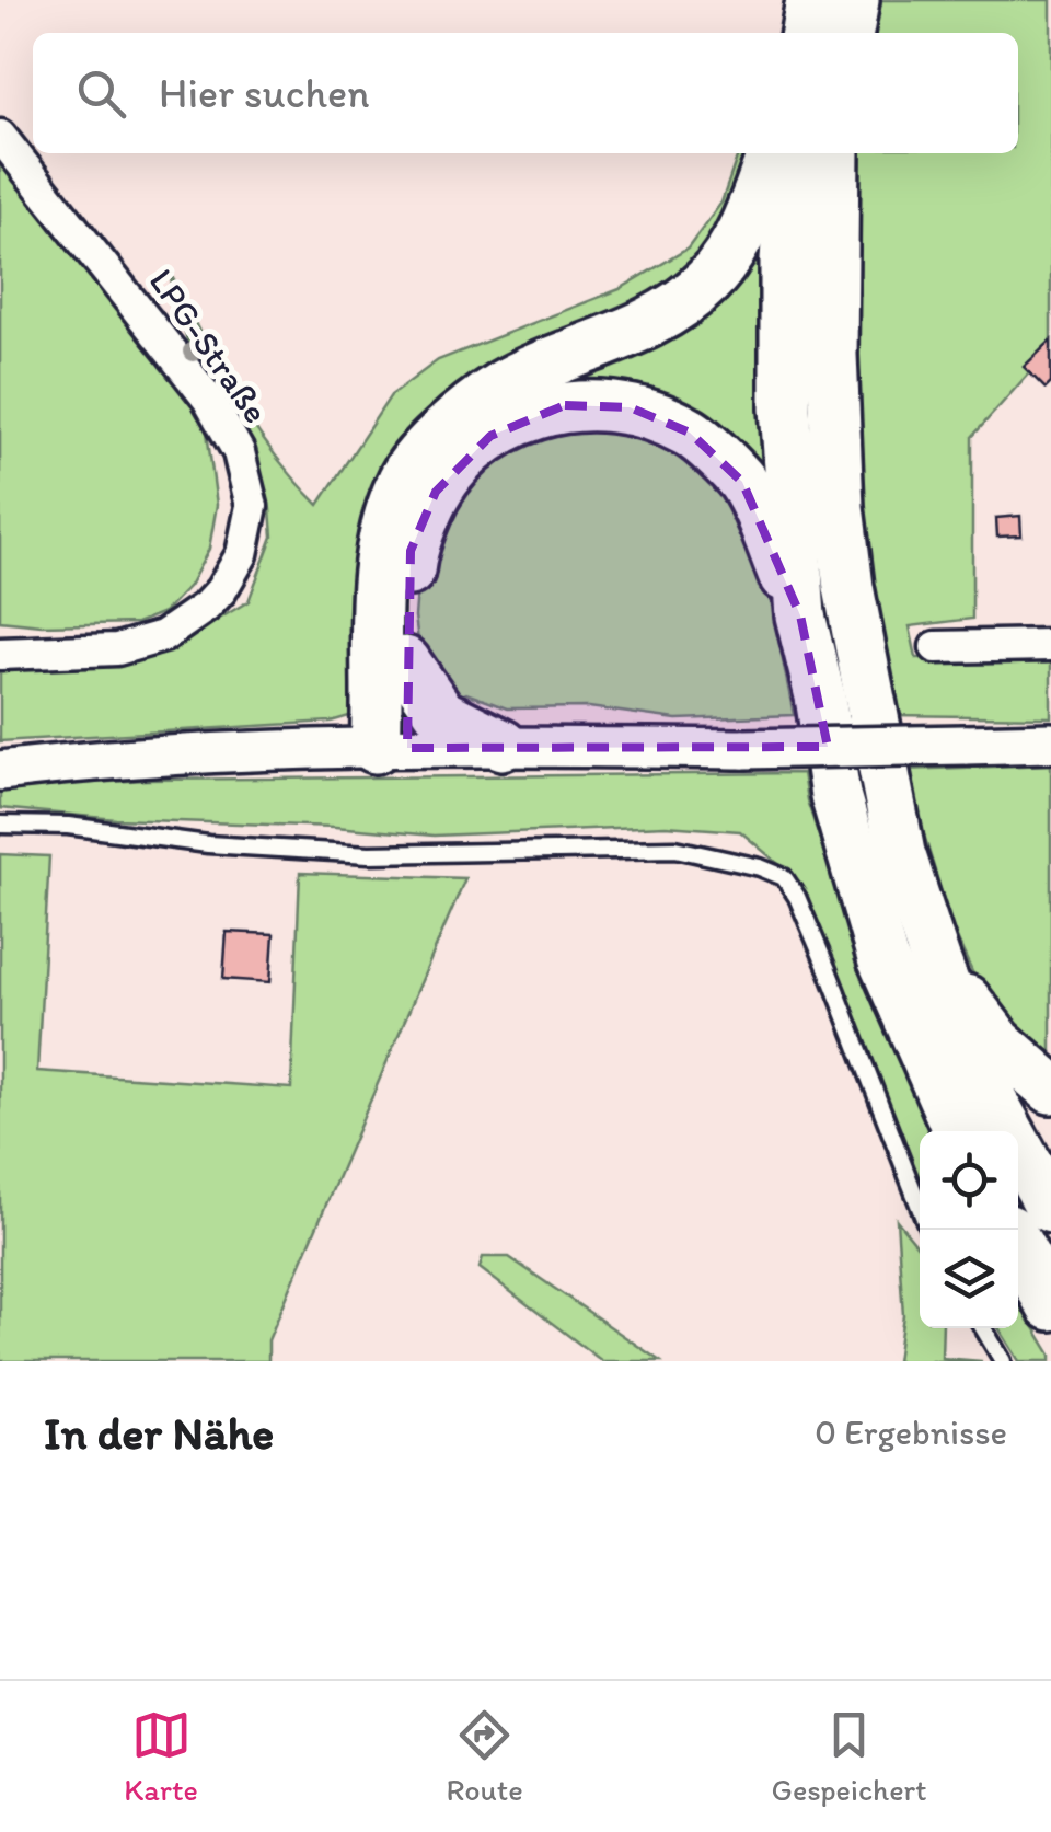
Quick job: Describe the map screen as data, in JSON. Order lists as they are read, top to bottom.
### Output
{
  "streets": {
    "street": ["LPG-Straße"]
  },
  "page": {
    "search": "Hier suchen",
    "heading": ["In der Nähe", "0 Ergebnisse"],
    "nav": ["Karte", "Route", "Gespeichert"]
  }
}
